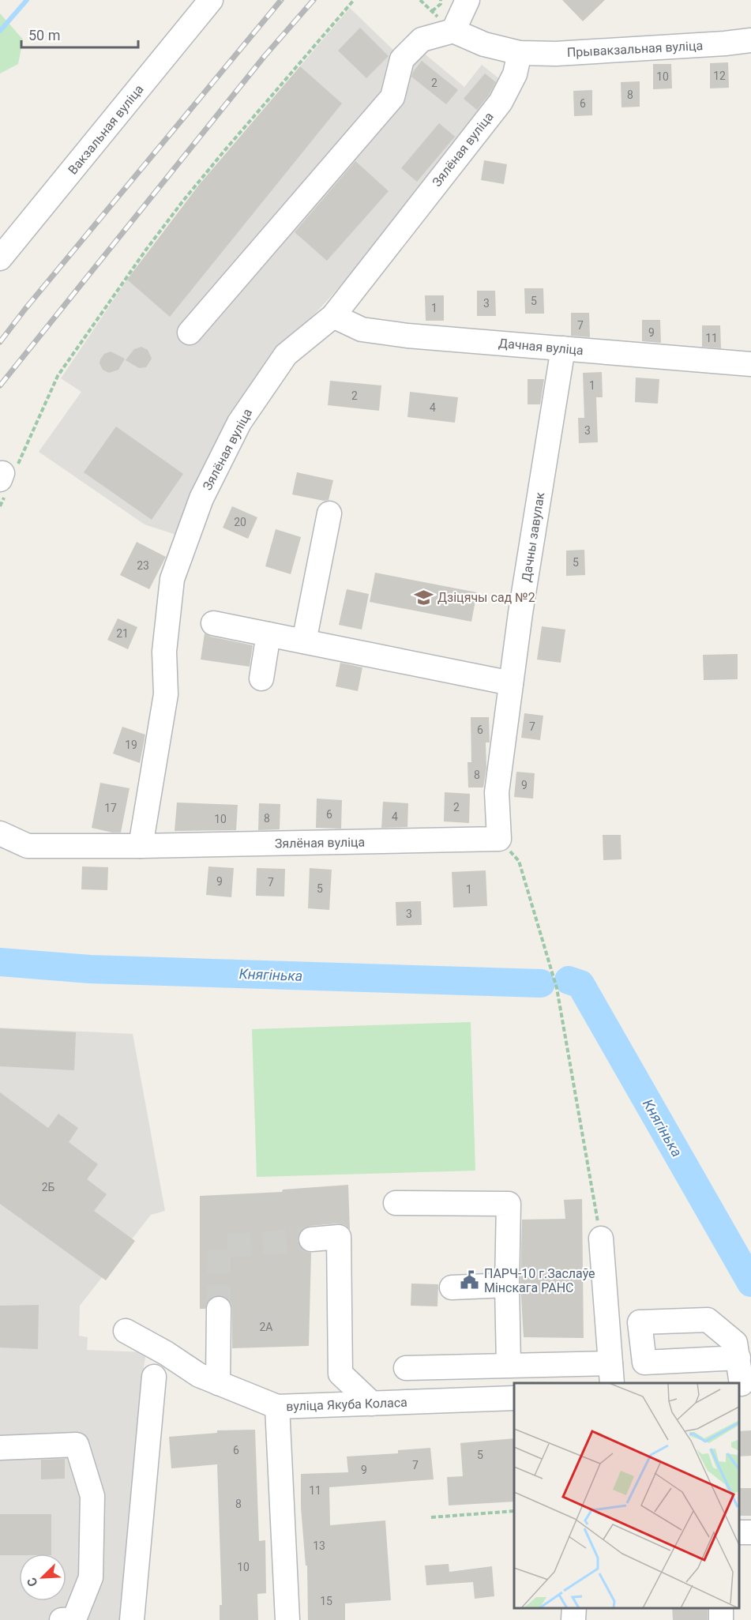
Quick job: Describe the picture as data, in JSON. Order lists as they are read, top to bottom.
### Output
{
  "streets": {
    "street": [
      "Прывакзальная вуліца",
      "Вакзальная вуліца",
      "Зялёная вуліца",
      "Дачная вуліца",
      "Дачны завулак",
      "вуліца Якуба Коласа"
    ]
  },
  "crossings": [
    ["Прывакзальная вуліца", "Зялёная вуліца"],
    ["Зялёная вуліца", "Дачная вуліца"],
    ["Зялёная вуліца", "Дачны завулак"],
    ["Дачная вуліца", "Дачны завулак"]
  ],
  "water": ["Княгінька"],
  "places": {
    "school or university": ["Дзіцячы сад №2"],
    "public building": ["ПАРЧ-10 г.Заслаўе Мінскага РАНС"]
  },
  "house_numbers": [
    "12",
    "10",
    "2",
    "8",
    "6",
    "5",
    "3",
    "1",
    "7",
    "9",
    "11",
    "1",
    "2",
    "4",
    "3",
    "20",
    "5",
    "23",
    "21",
    "7",
    "6",
    "19",
    "8",
    "9",
    "2",
    "17",
    "6",
    "4",
    "8",
    "10",
    "9",
    "7",
    "5",
    "1",
    "3",
    "2Б",
    "2А",
    "6",
    "5",
    "7",
    "9",
    "11",
    "8",
    "13",
    "10",
    "15"
  ],
  "scale_bar": "50 m",
  "north": "bottom left"
}
